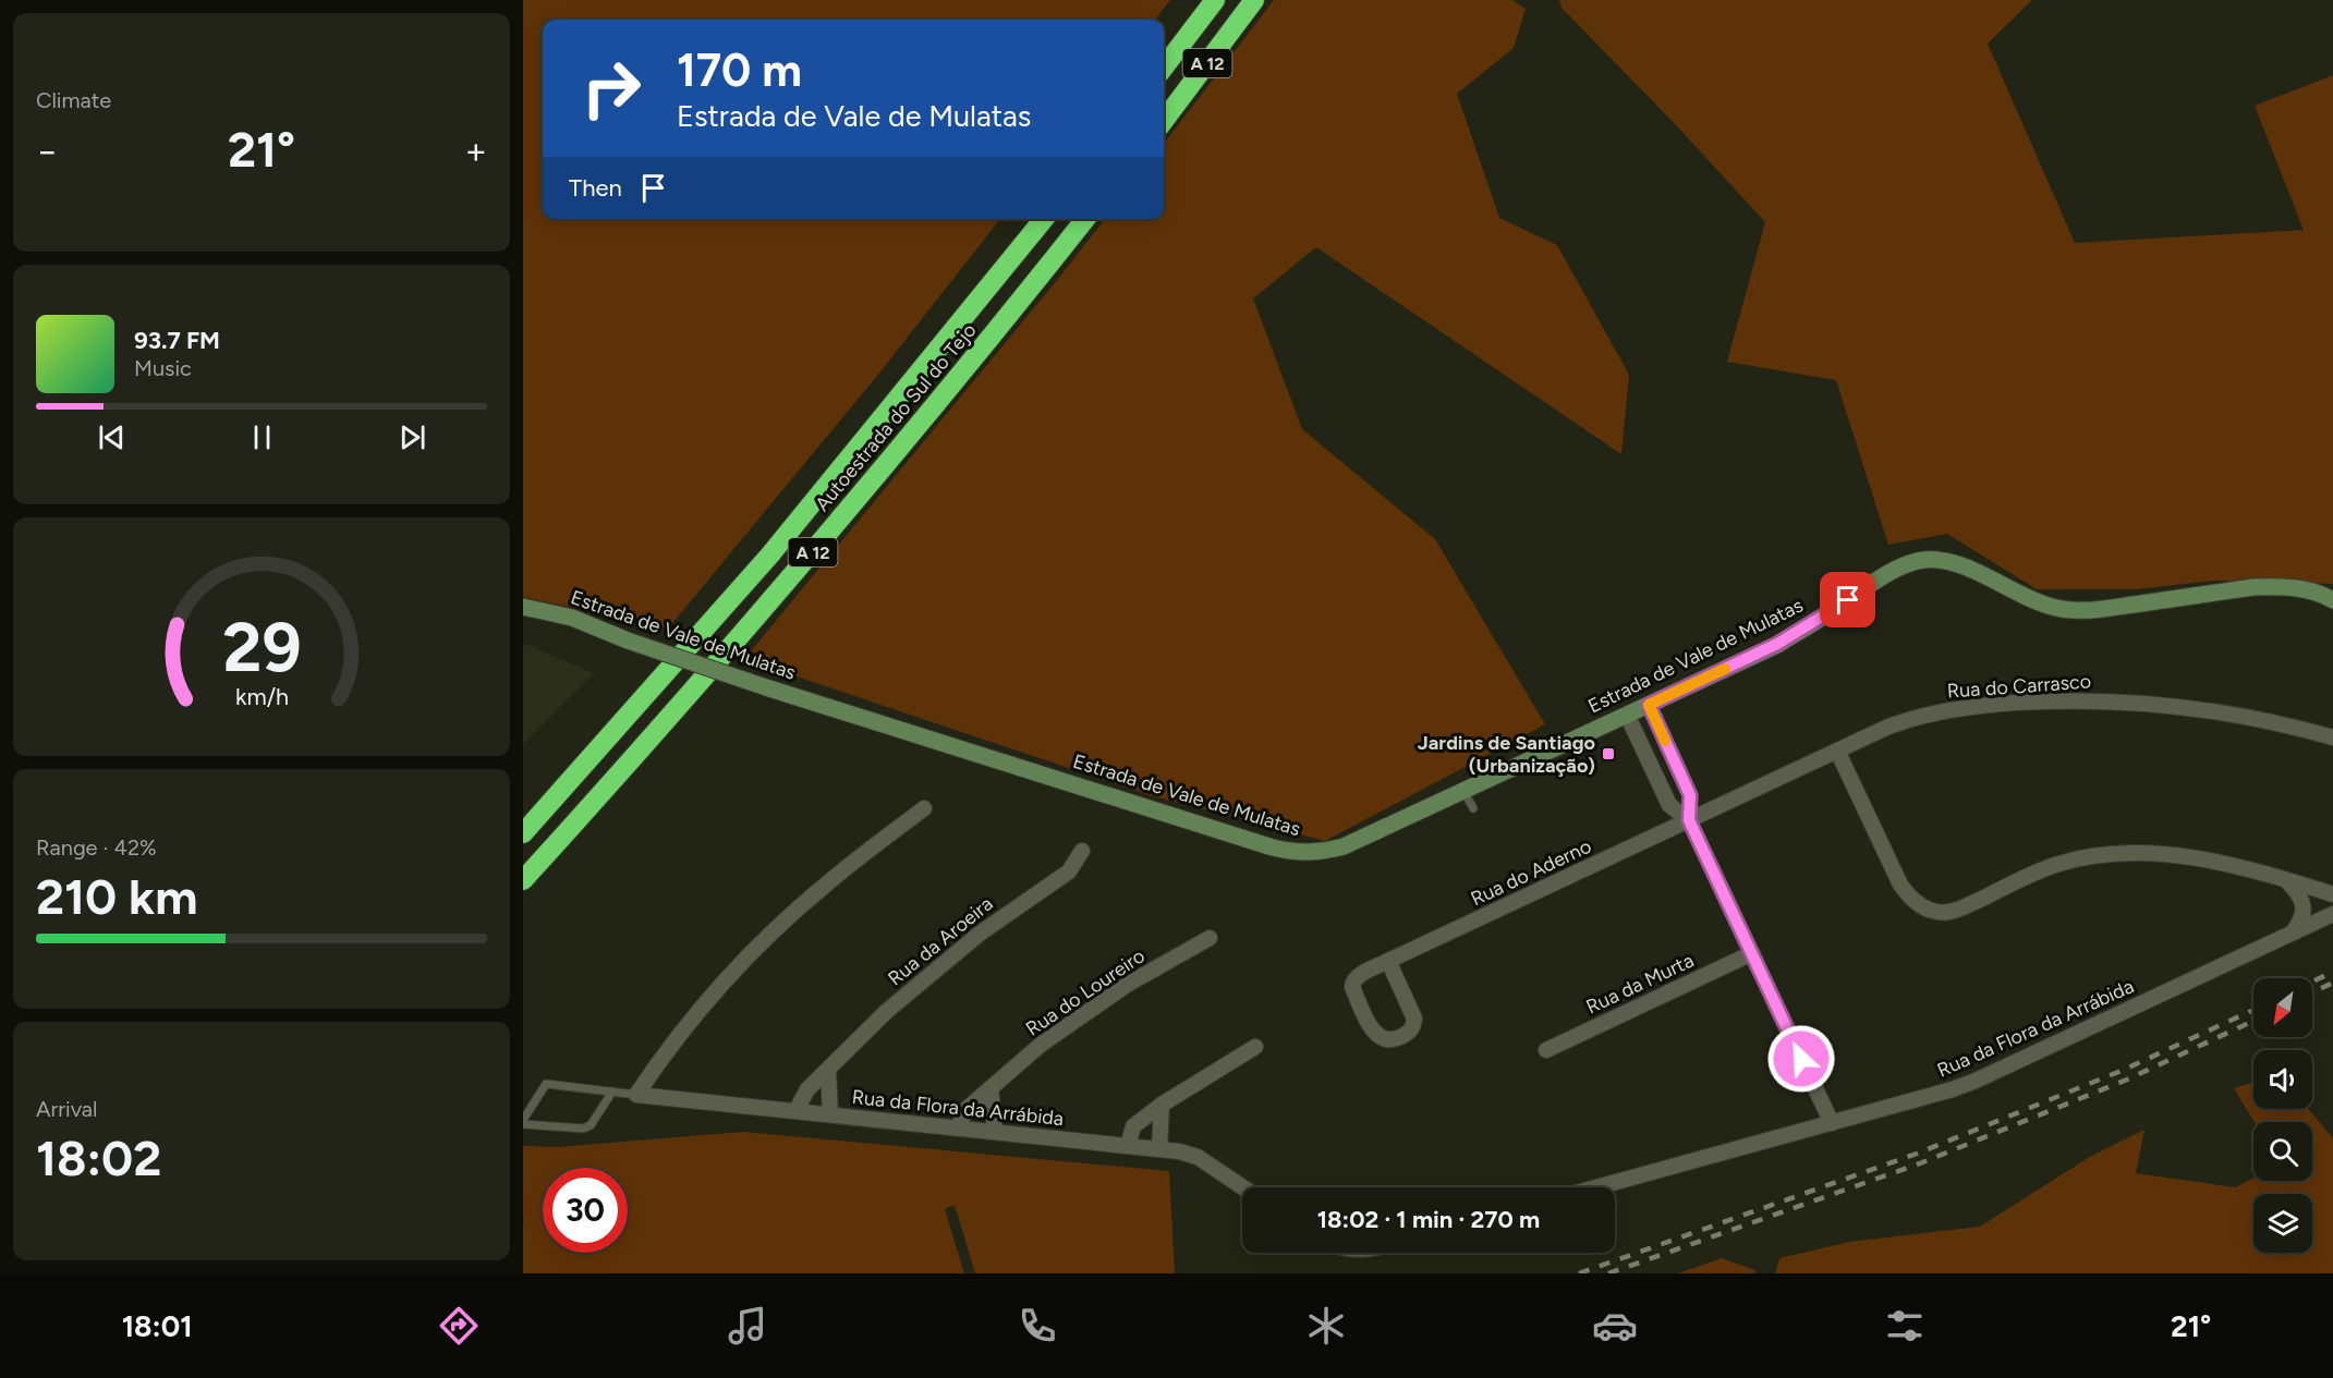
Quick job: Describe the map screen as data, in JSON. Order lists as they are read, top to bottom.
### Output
{
  "streets": {
    "highway": ["A 12", "Autoestrada do Sul do Tejo"],
    "street": [
      "Estrada de Vale de Mulatas",
      "Rua do Carrasco",
      "Rua do Aderno",
      "Rua da Aroeira",
      "Rua da Murta",
      "Rua do Loureiro",
      "Rua da Flora da Arrábida"
    ]
  },
  "crossings": [
    ["Rua do Carrasco", "Rua do Aderno"],
    ["Rua da Aroeira", "Rua da Flora da Arrábida"],
    ["Rua do Loureiro", "Rua da Flora da Arrábida"]
  ],
  "places": {
    "transit": ["Jardins de Santiago (Urbanização)"]
  },
  "north": "bottom left",
  "page": {
    "tile": [
      "Climate",
      ["Range · 42%", "210 km"],
      ["Arrival", "18:02"]
    ],
    "turn": ["170 m", "Estrada de Vale de Mulatas"],
    "heat": ["−", "21°", "+"],
    "then": "Then",
    "song": ["93.7 FM", "Music"],
    "limit": "30",
    "trip": "18:02 · 1 min · 270 m",
    "tabs": ["18:01", "21°"],
    "gauge": ["29", "km/h"]
  }
}
